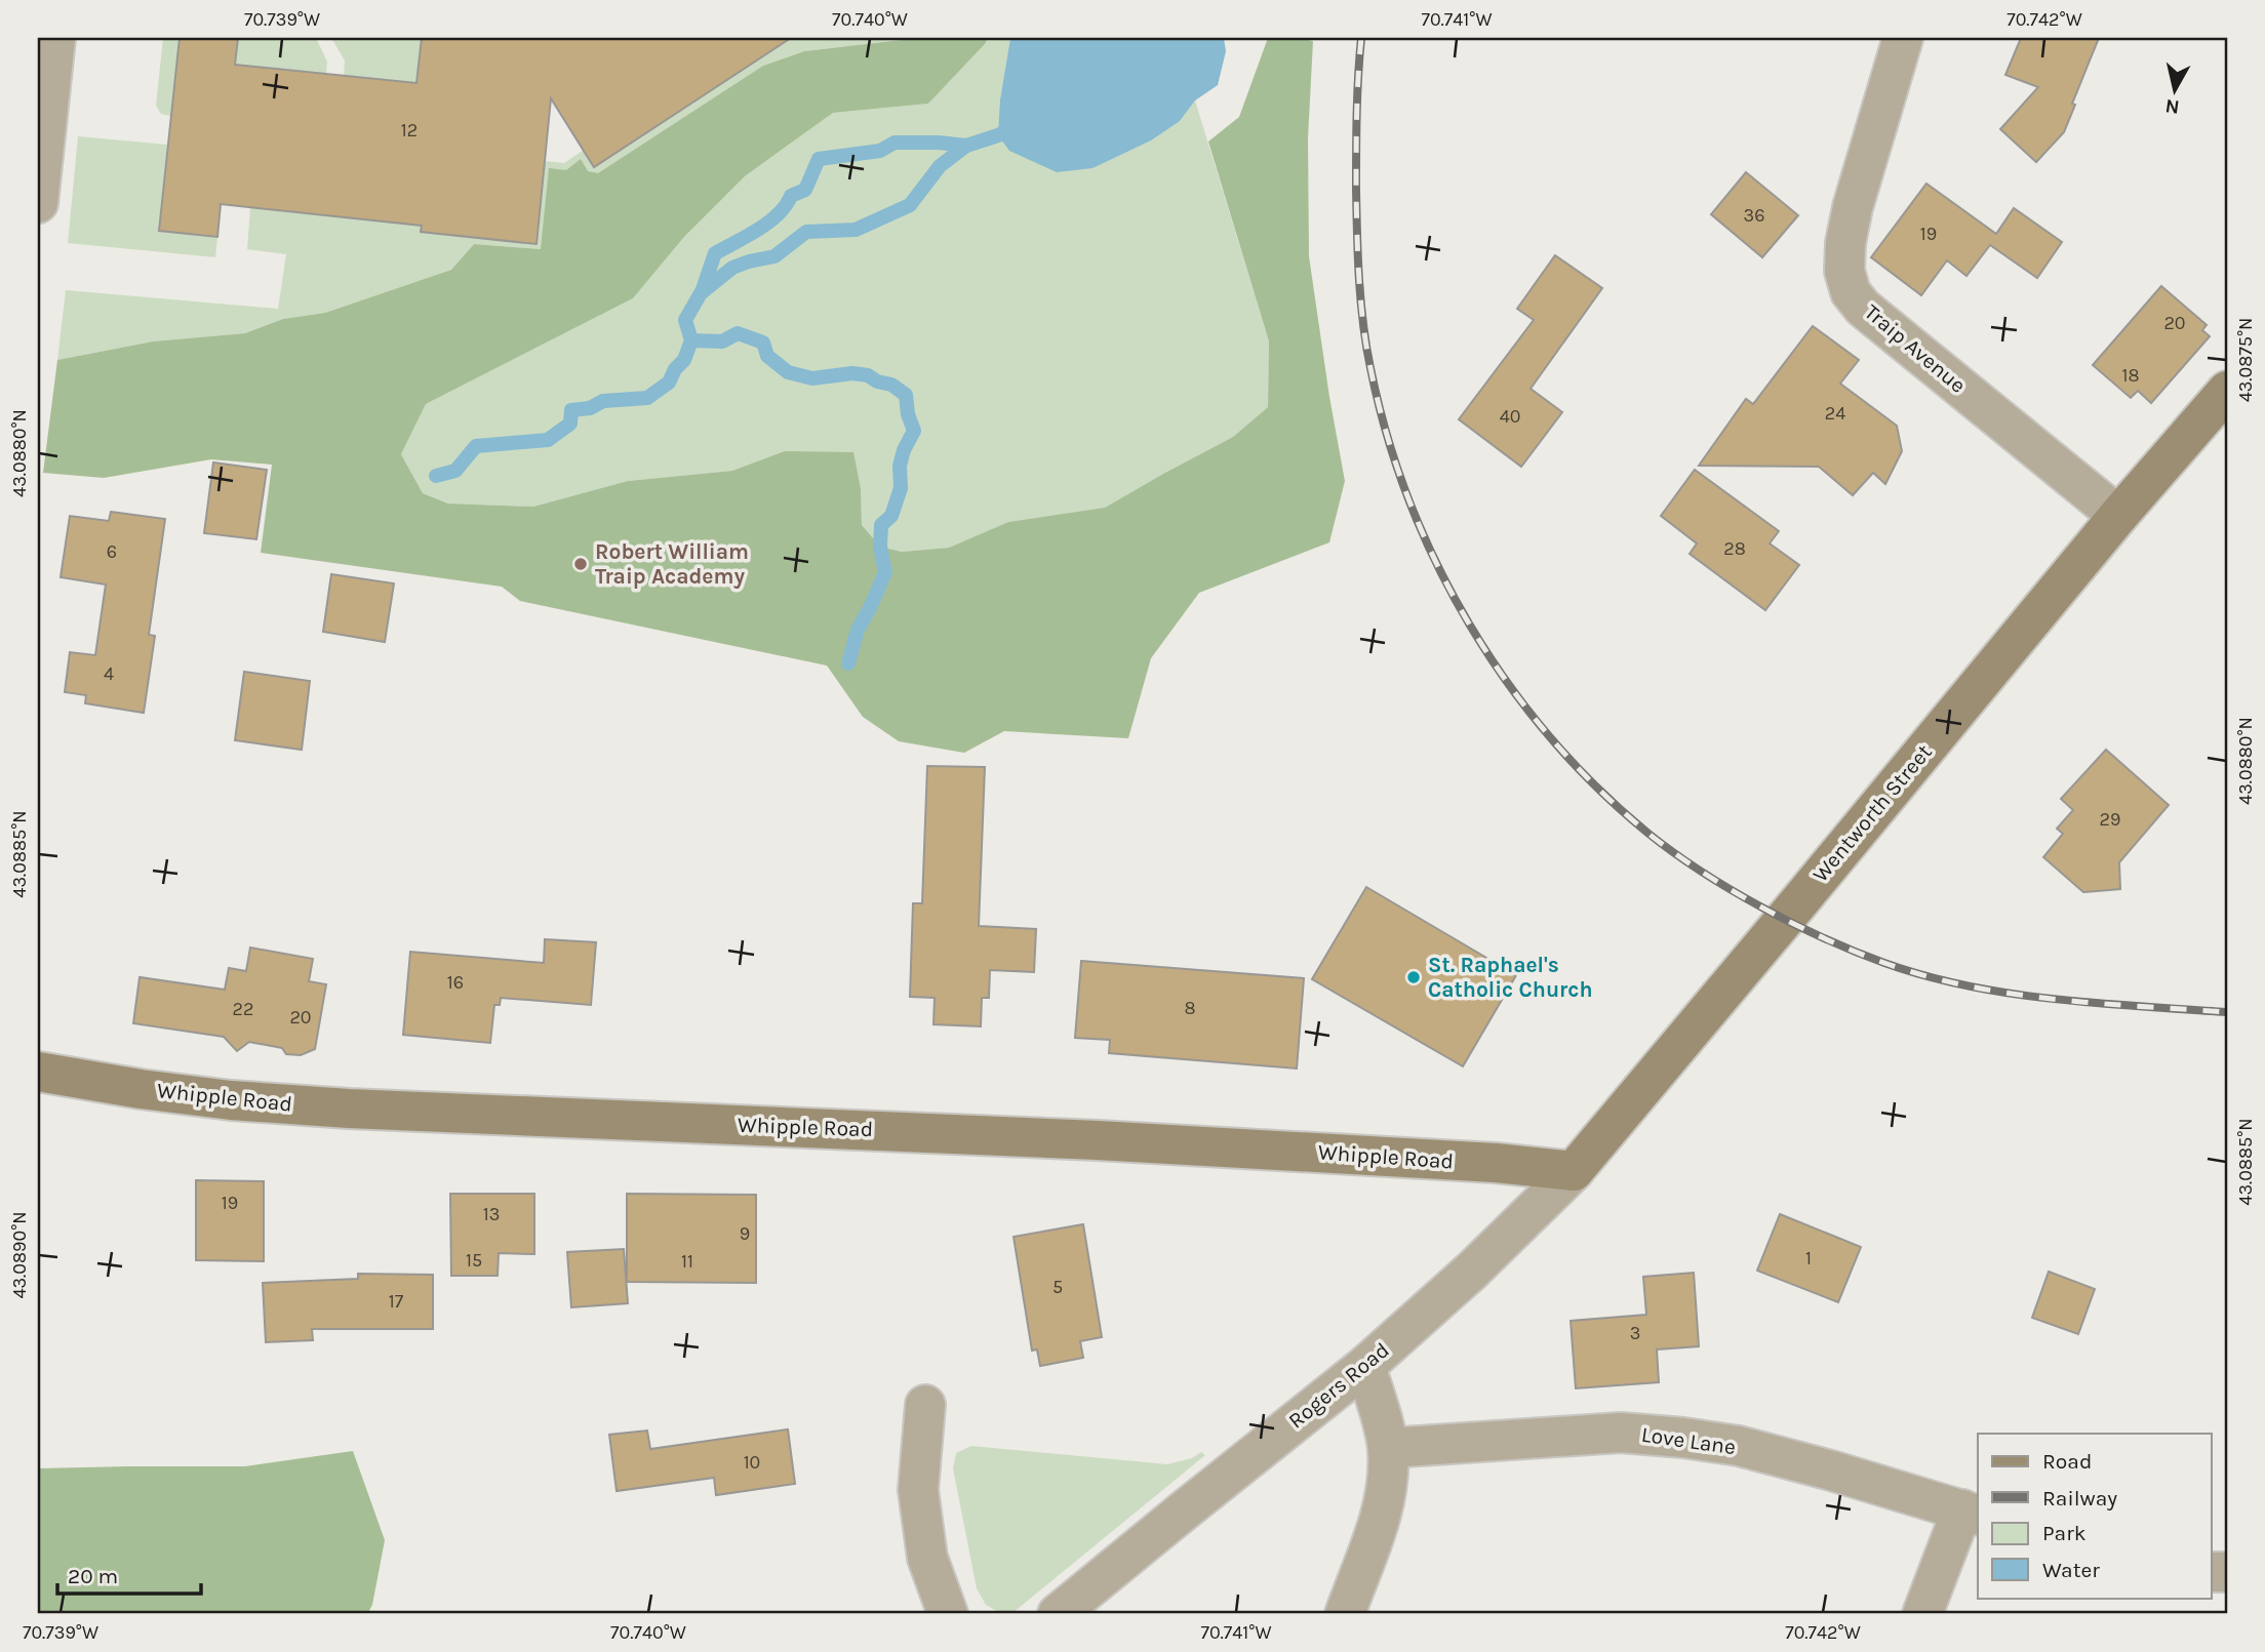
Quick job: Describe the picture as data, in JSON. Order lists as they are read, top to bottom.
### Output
{
  "streets": {
    "main road": ["Wentworth Street", "Whipple Road"],
    "street": ["Traip Avenue", "Rogers Road", "Love Lane"]
  },
  "crossings": [
    ["Traip Avenue", "Wentworth Street"],
    ["Wentworth Street", "Whipple Road"],
    ["Wentworth Street", "Rogers Road"],
    ["Whipple Road", "Rogers Road"]
  ],
  "places": ["Robert William Traip Academy", "St. Raphael's Catholic Church"],
  "house_numbers": [
    "12",
    "36",
    "19",
    "20",
    "18",
    "24",
    "40",
    "28",
    "6",
    "4",
    "29",
    "16",
    "8",
    "22",
    "20",
    "19",
    "13",
    "9",
    "1",
    "15",
    "11",
    "5",
    "17",
    "3",
    "10"
  ],
  "legend": [
    "Road",
    "Railway",
    "Park",
    "Water"
  ],
  "scale_bar": "20 m",
  "north": "bottom",
  "coordinates": [
    "70.739°W",
    "70.740°W",
    "70.741°W",
    "70.742°W",
    "43.0875°N",
    "43.0880°N",
    "43.0885°N",
    "43.0890°N"
  ]
}
